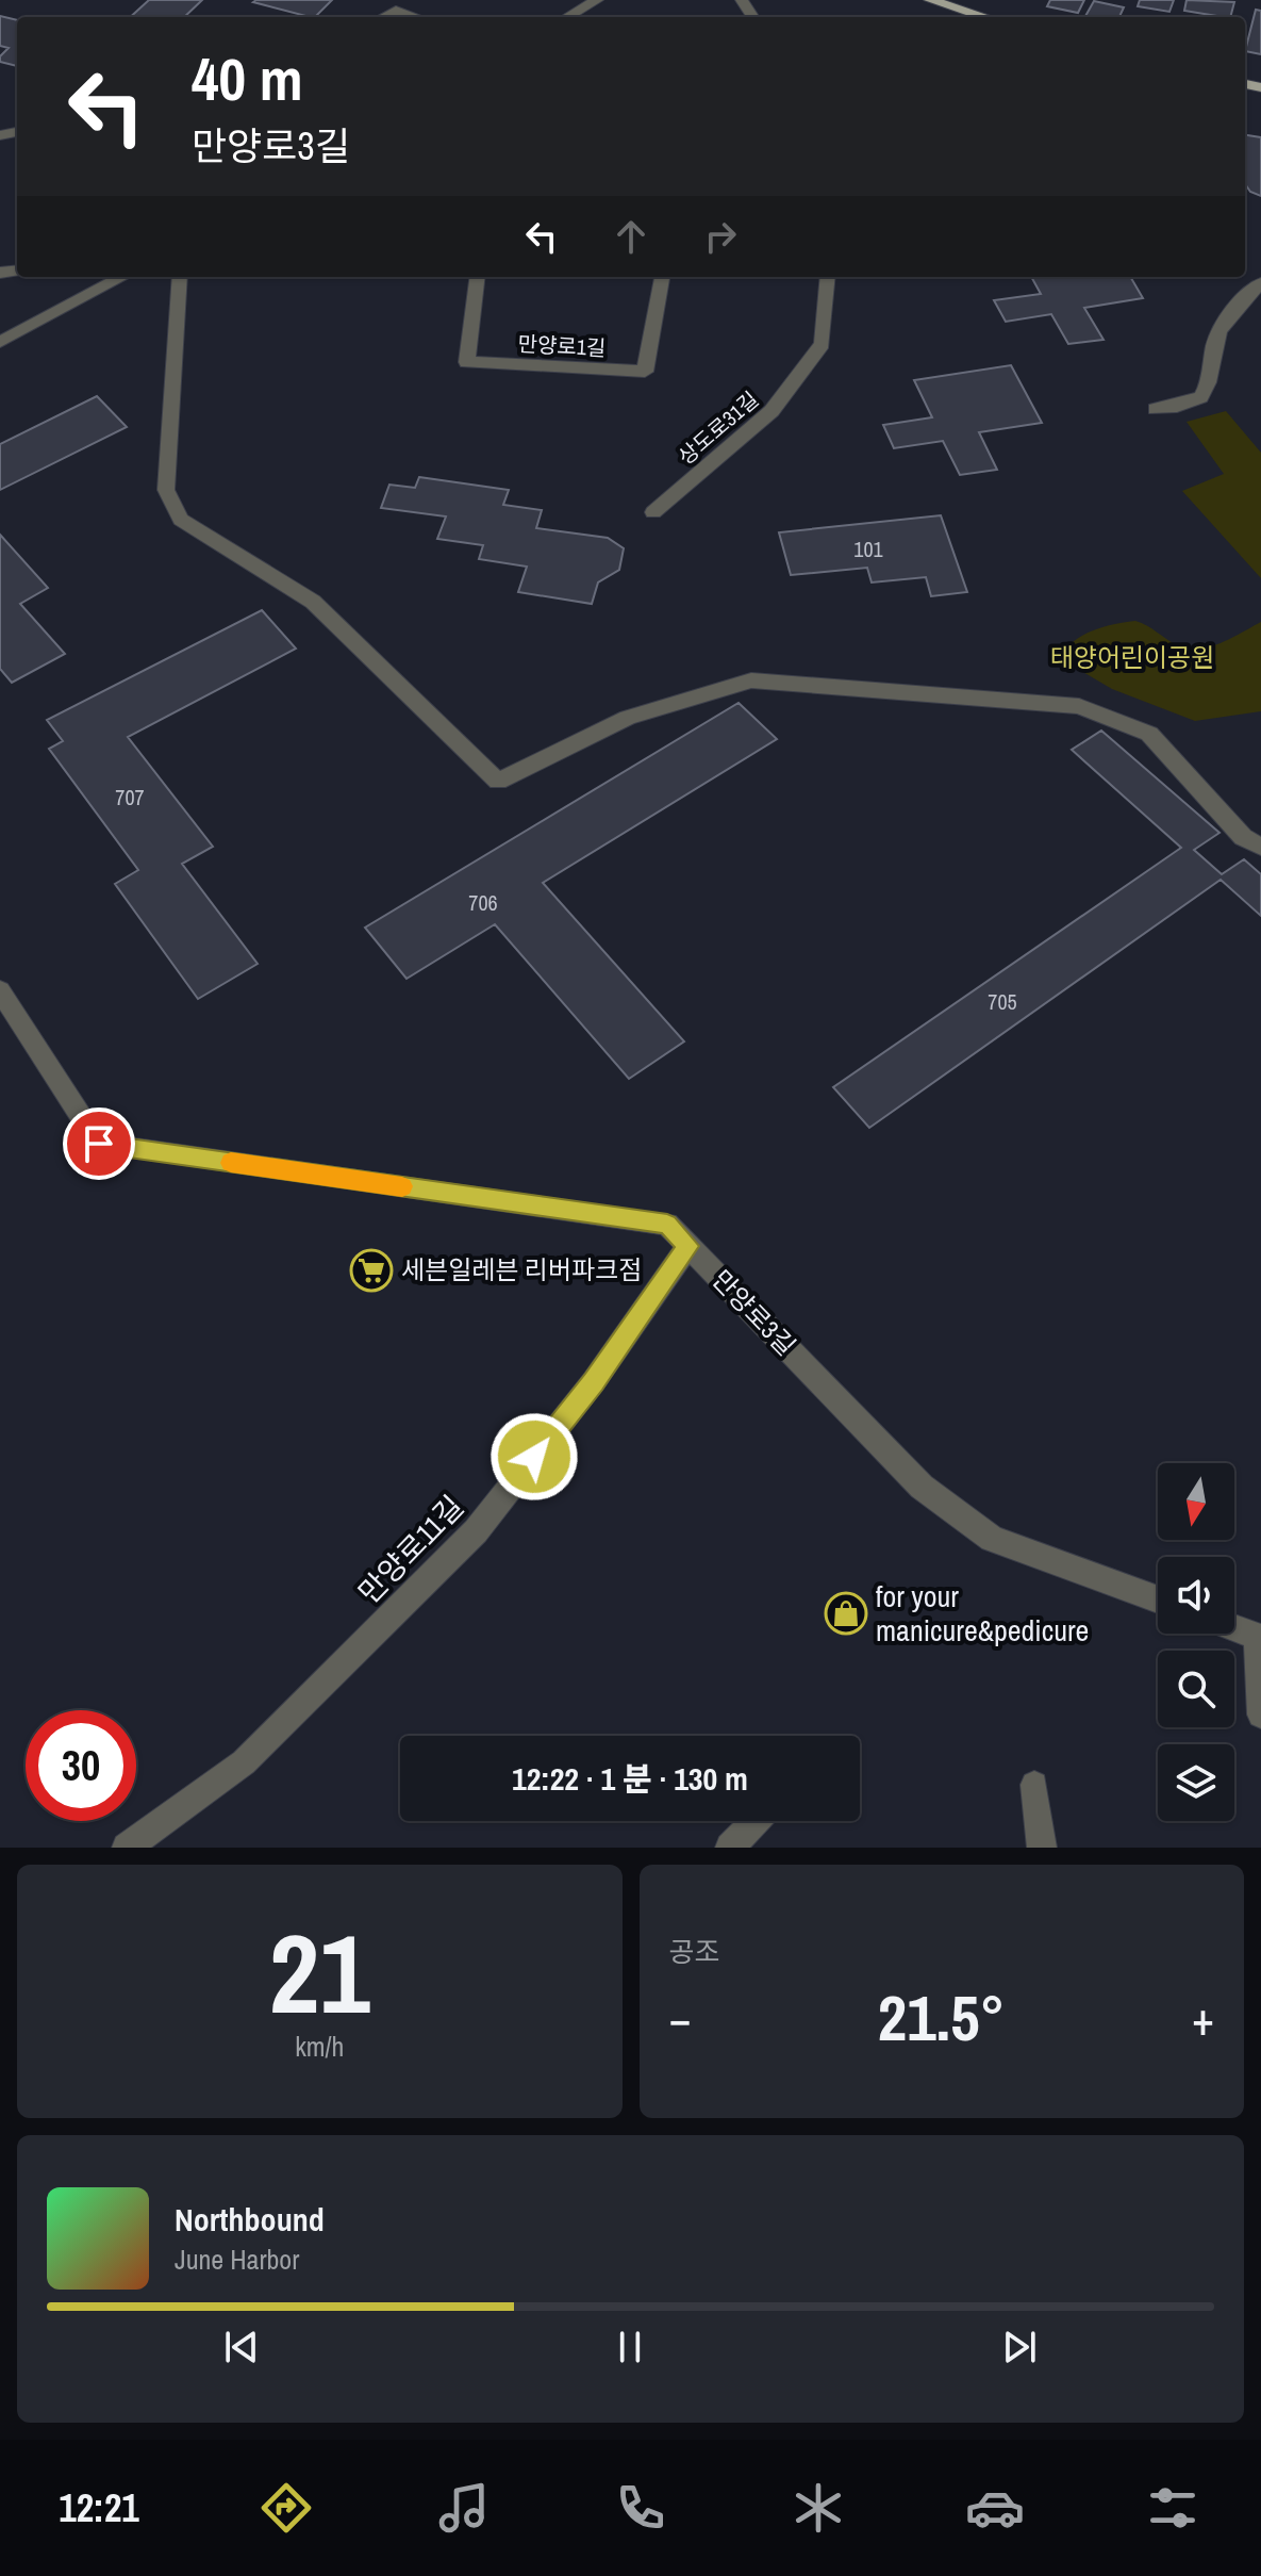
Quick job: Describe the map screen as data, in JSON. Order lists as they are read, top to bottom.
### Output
{
  "streets": {
    "street": [
      "만양로1길",
      "상도로31길",
      "만양로3길",
      "만양로11길"
    ]
  },
  "crossings": [
    ["만양로3길", "만양로11길"]
  ],
  "parks": ["태양어린이공원"],
  "places": {
    "supermarket": ["세븐일레븐 리버파크점"],
    "shop": ["for your manicure&pedicure"]
  },
  "house_numbers": [
    "101",
    "707",
    "706",
    "705"
  ],
  "north": "bottom",
  "page": {
    "turn": ["40 m", "만양로3길"],
    "limit": "30",
    "trip": "12:22 · 1 분 · 130 m",
    "tile": [
      ["21", "km/h"],
      "공조"
    ],
    "heat": ["−", "21.5°", "+"],
    "song": ["Northbound", "June Harbor"],
    "tabs": "12:21"
  }
}
